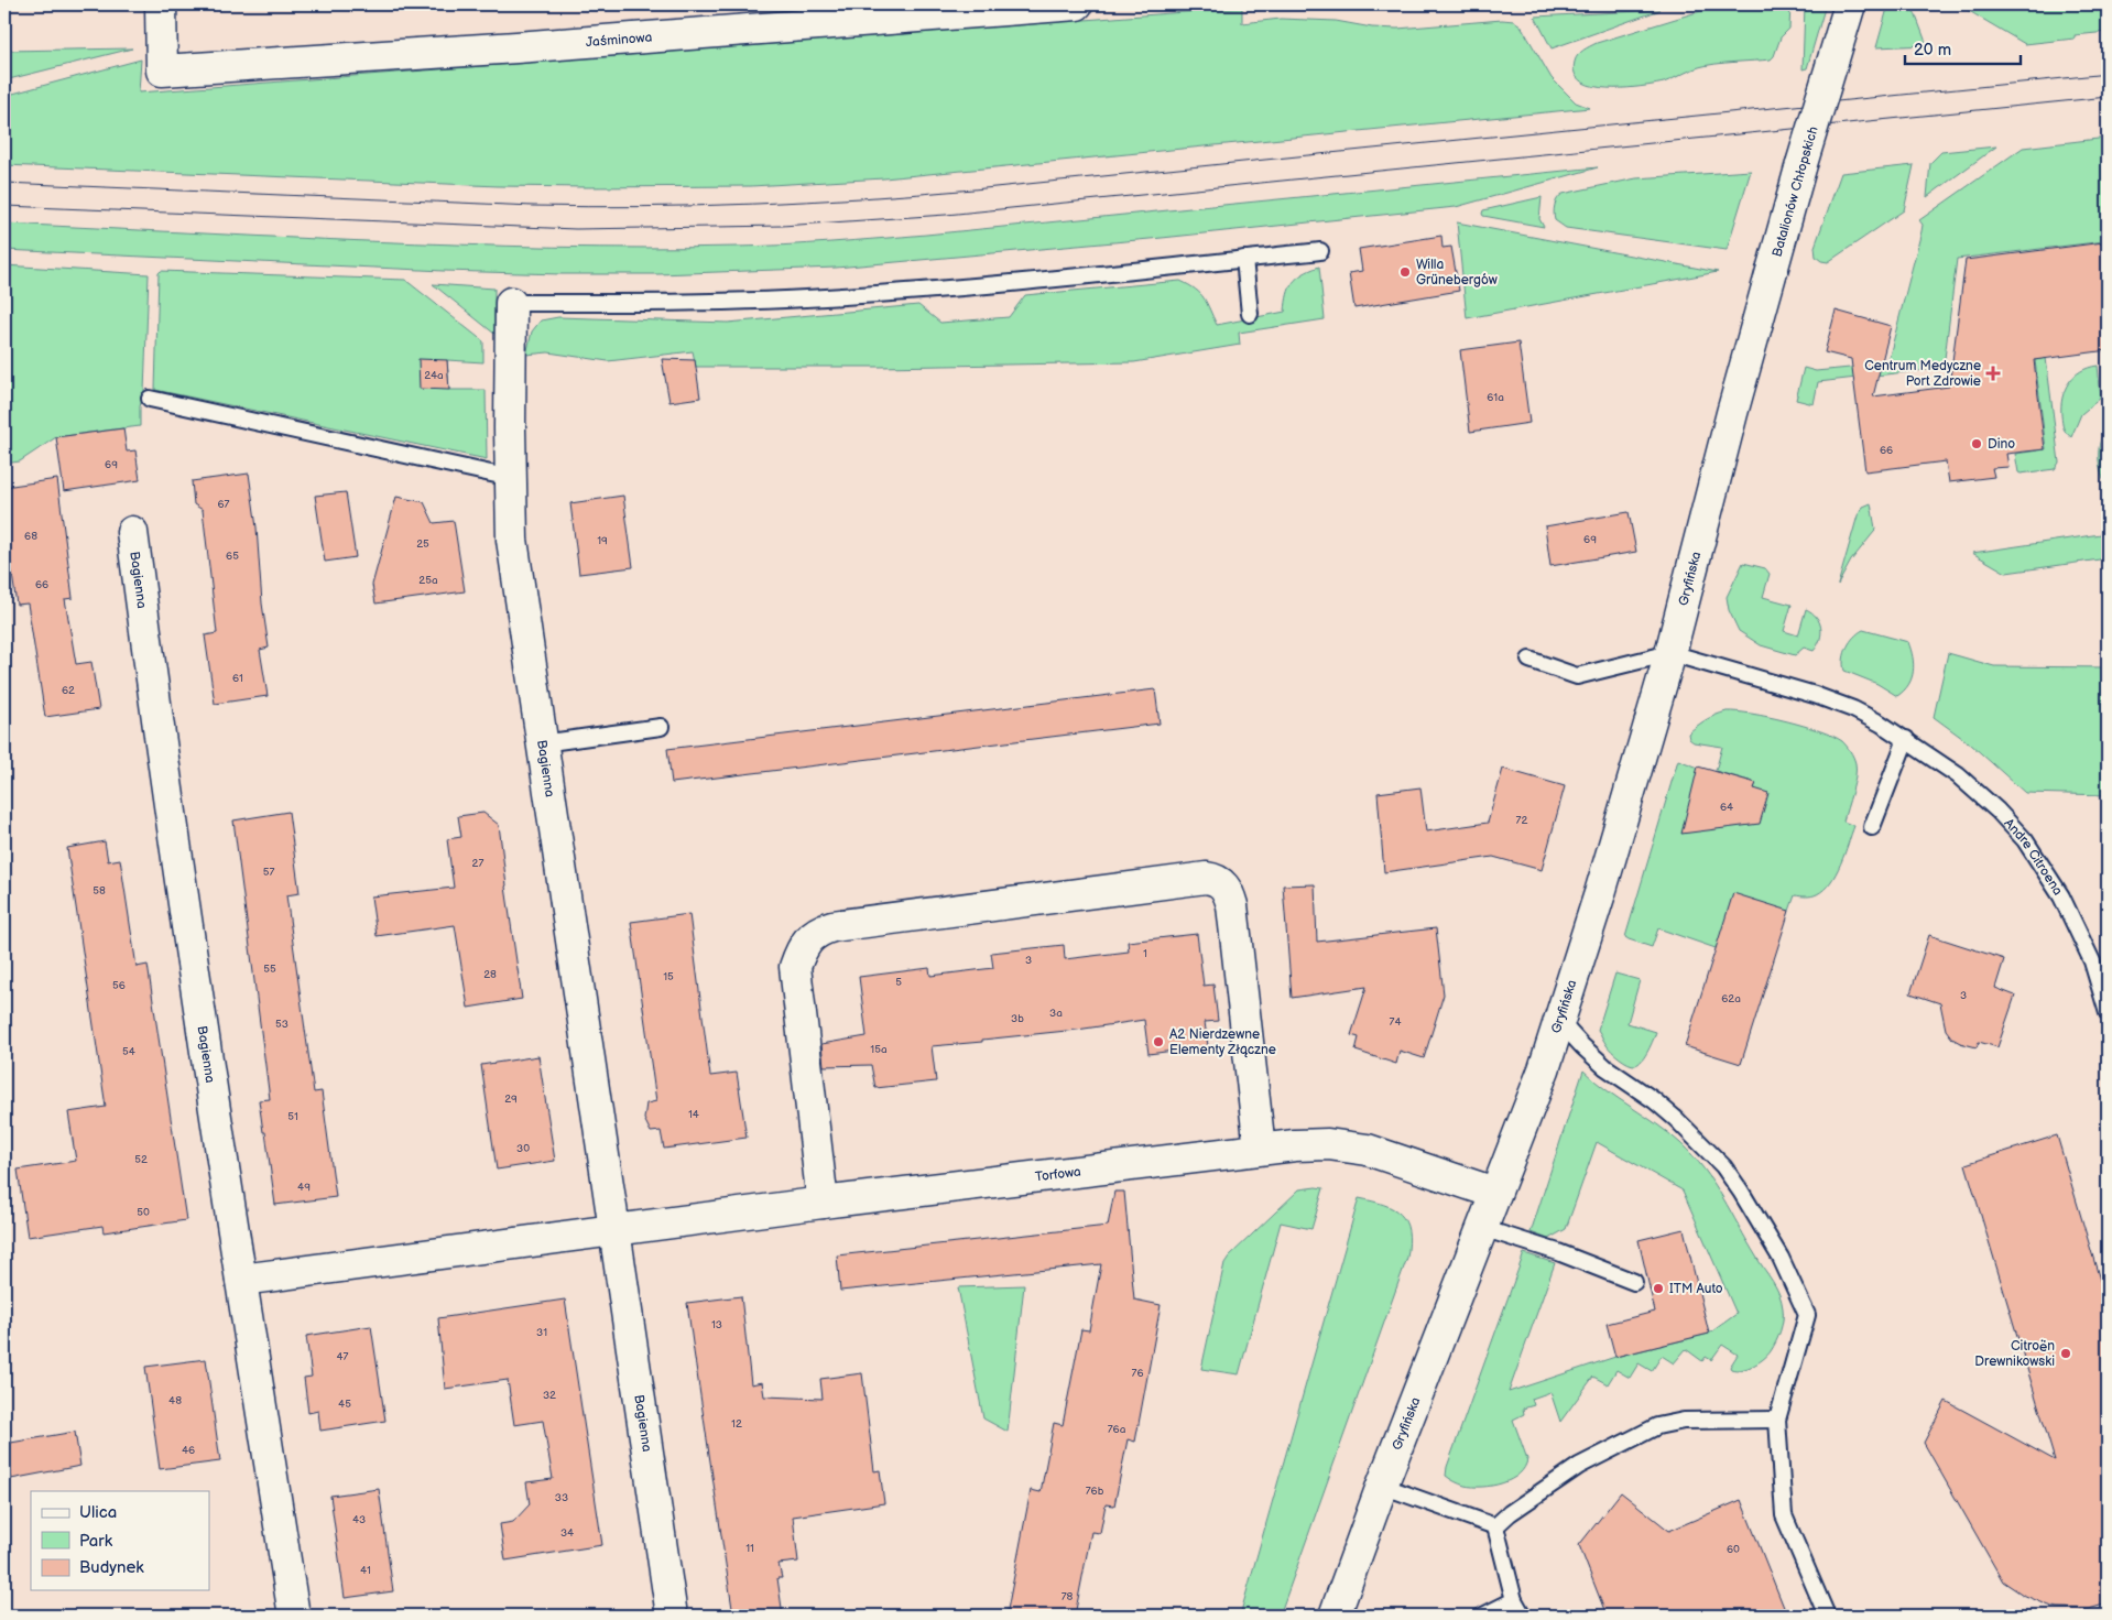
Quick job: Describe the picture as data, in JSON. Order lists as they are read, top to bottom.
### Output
{
  "streets": {
    "street": [
      "Jaśminowa",
      "Batalionów Chłopskich",
      "Gryfińska",
      "Bagienna",
      "Torfowa"
    ],
    "lane": ["Andre Citroena"]
  },
  "crossings": [
    ["Batalionów Chłopskich", "Gryfińska"],
    ["Gryfińska", "Andre Citroena"],
    ["Gryfińska", "Torfowa"],
    ["Bagienna", "Torfowa"]
  ],
  "places": {
    "other": [
      "Willa Grünebergów",
      "Dino",
      "A2 Nierdzewne Elementy Złączne",
      "ITM Auto",
      "Citroën Drewnikowski"
    ],
    "health": ["Centrum Medyczne Port Zdrowie"]
  },
  "house_numbers": [
    "24a",
    "61a",
    "66",
    "69",
    "67",
    "68",
    "69",
    "19",
    "25",
    "65",
    "25a",
    "66",
    "61",
    "62",
    "64",
    "72",
    "27",
    "57",
    "58",
    "1",
    "3",
    "55",
    "28",
    "15",
    "5",
    "56",
    "3",
    "62a",
    "3a",
    "3b",
    "74",
    "53",
    "15a",
    "54",
    "29",
    "14",
    "51",
    "30",
    "52",
    "49",
    "50",
    "13",
    "31",
    "47",
    "76",
    "32",
    "48",
    "45",
    "12",
    "76a",
    "46",
    "76b",
    "33",
    "43",
    "34",
    "11",
    "60",
    "41",
    "78"
  ],
  "legend": ["Ulica", "Park", "Budynek"],
  "scale_bar": "20 m"
}
